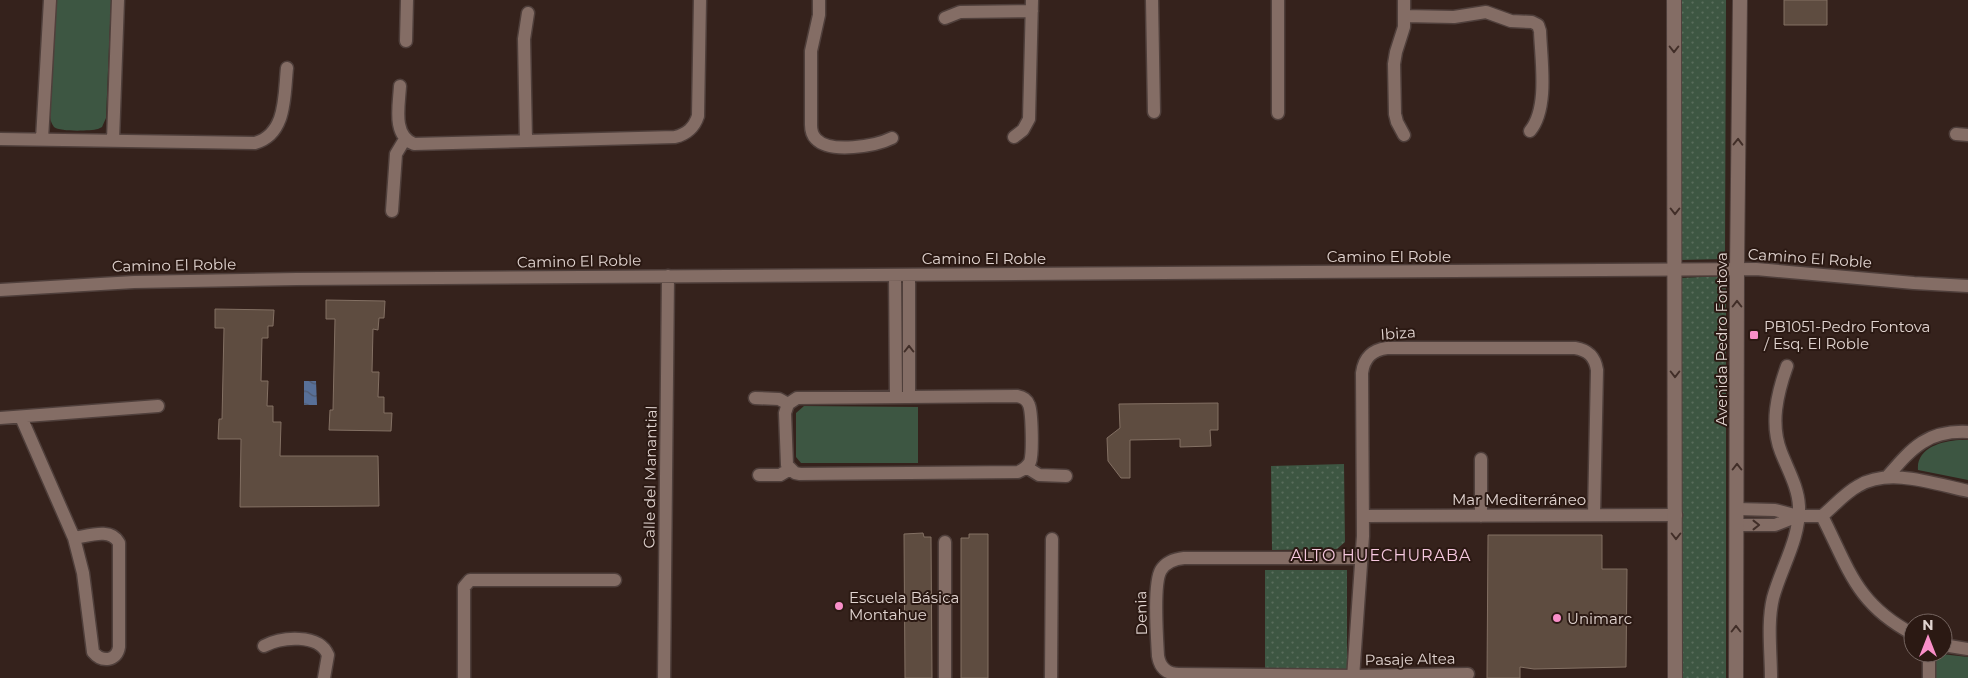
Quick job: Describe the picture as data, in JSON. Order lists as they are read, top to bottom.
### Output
{
  "streets": {
    "street": [
      "Camino El Roble",
      "Ibiza",
      "Avenida Pedro Fontova",
      "Calle del Manantial",
      "Mar Mediterráneo",
      "Denia",
      "Pasaje Altea"
    ]
  },
  "crossings": [
    ["Camino El Roble", "Avenida Pedro Fontova"],
    ["Camino El Roble", "Calle del Manantial"],
    ["Ibiza", "Mar Mediterráneo"],
    ["Ibiza", "Denia"],
    ["Ibiza", "Pasaje Altea"],
    ["Denia", "Pasaje Altea"]
  ],
  "districts": ["ALTO HUECHURABA"],
  "places": {
    "transit": ["PB1051-Pedro Fontova / Esq. El Roble"],
    "other": ["Escuela Básica Montahue", "Unimarc"]
  },
  "north": "top"
}
